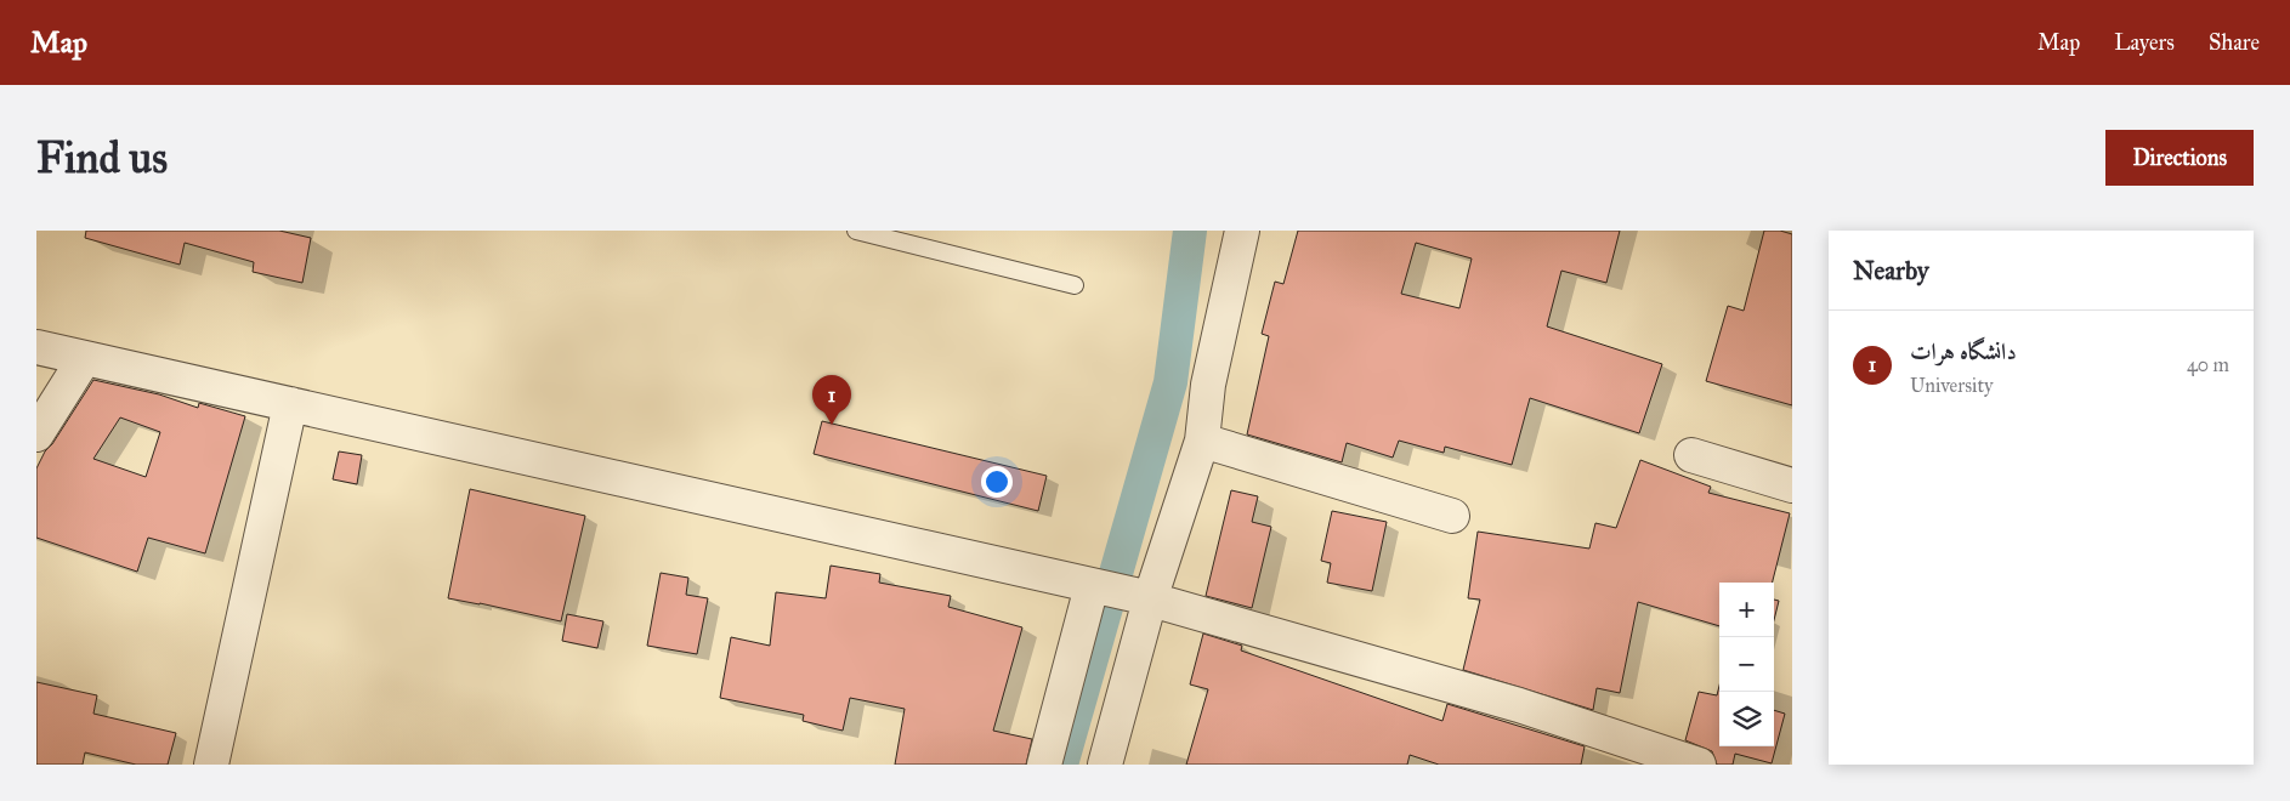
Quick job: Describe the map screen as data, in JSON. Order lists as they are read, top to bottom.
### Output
{
  "page": {
    "header": "Map",
    "nav": ["Map", "Layers", "Share"],
    "buttons": "Directions",
    "title": "Find us",
    "heading": "Nearby",
    "list": [
      {
        "mark": "1",
        "name": "دانشگاه هرات",
        "note": "University",
        "value": "40 m"
      }
    ],
    "pins": "1",
    "map_buttons": ["+", "−"]
  }
}
